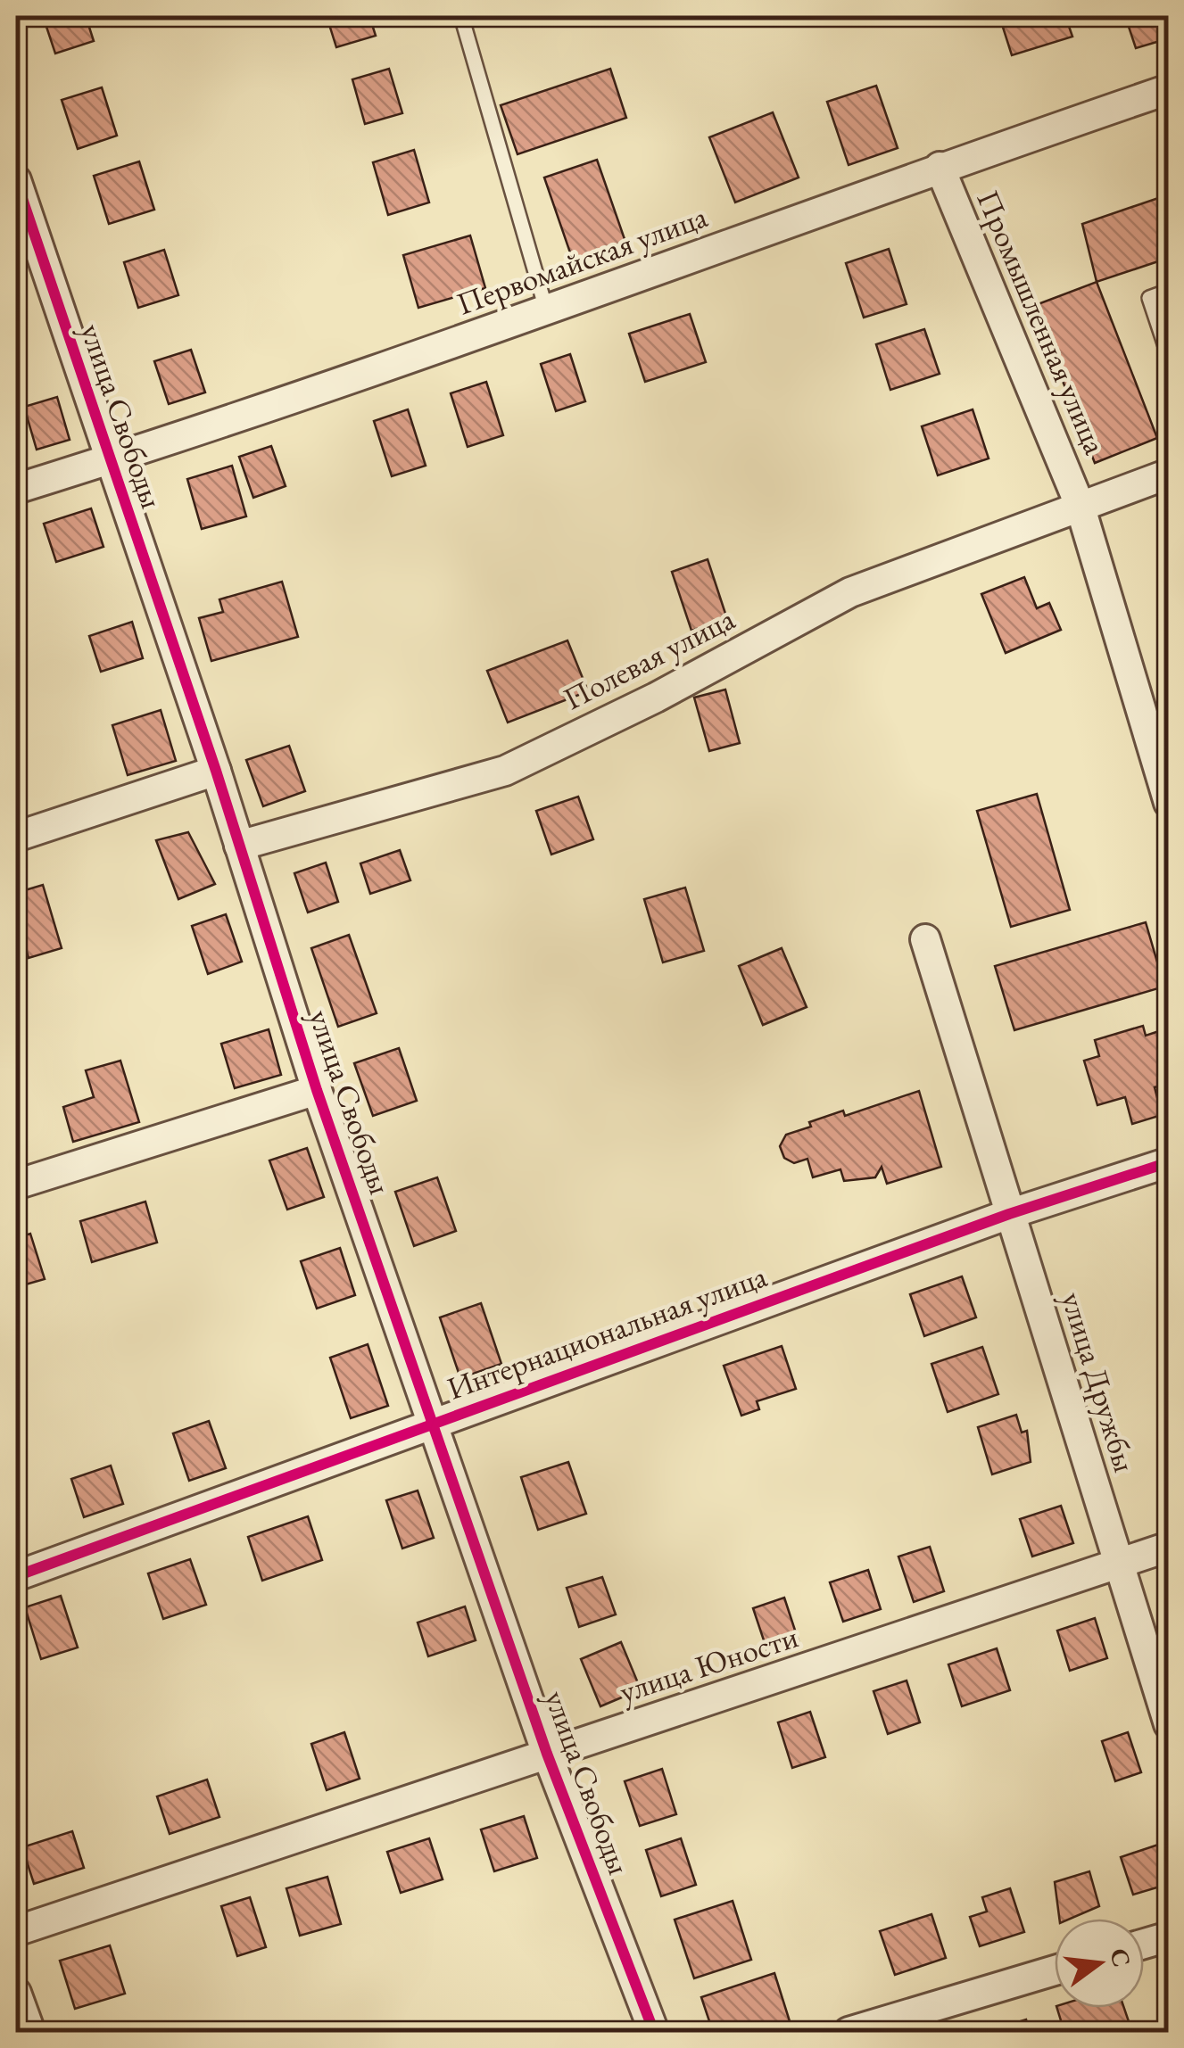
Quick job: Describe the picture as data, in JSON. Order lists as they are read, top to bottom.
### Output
{
  "streets": {
    "street": [
      "Первомайская улица",
      "Промышленная улица",
      "улица Свободы",
      "Полевая улица",
      "Интернациональная улица",
      "улица Дружбы",
      "улица Юности"
    ]
  },
  "crossings": [
    ["Первомайская улица", "Промышленная улица"],
    ["Первомайская улица", "улица Свободы"],
    ["Промышленная улица", "Полевая улица"],
    ["улица Свободы", "Полевая улица"],
    ["улица Свободы", "Интернациональная улица"],
    ["улица Свободы", "улица Юности"],
    ["Интернациональная улица", "улица Дружбы"],
    ["улица Дружбы", "улица Юности"]
  ],
  "north": "right"
}
